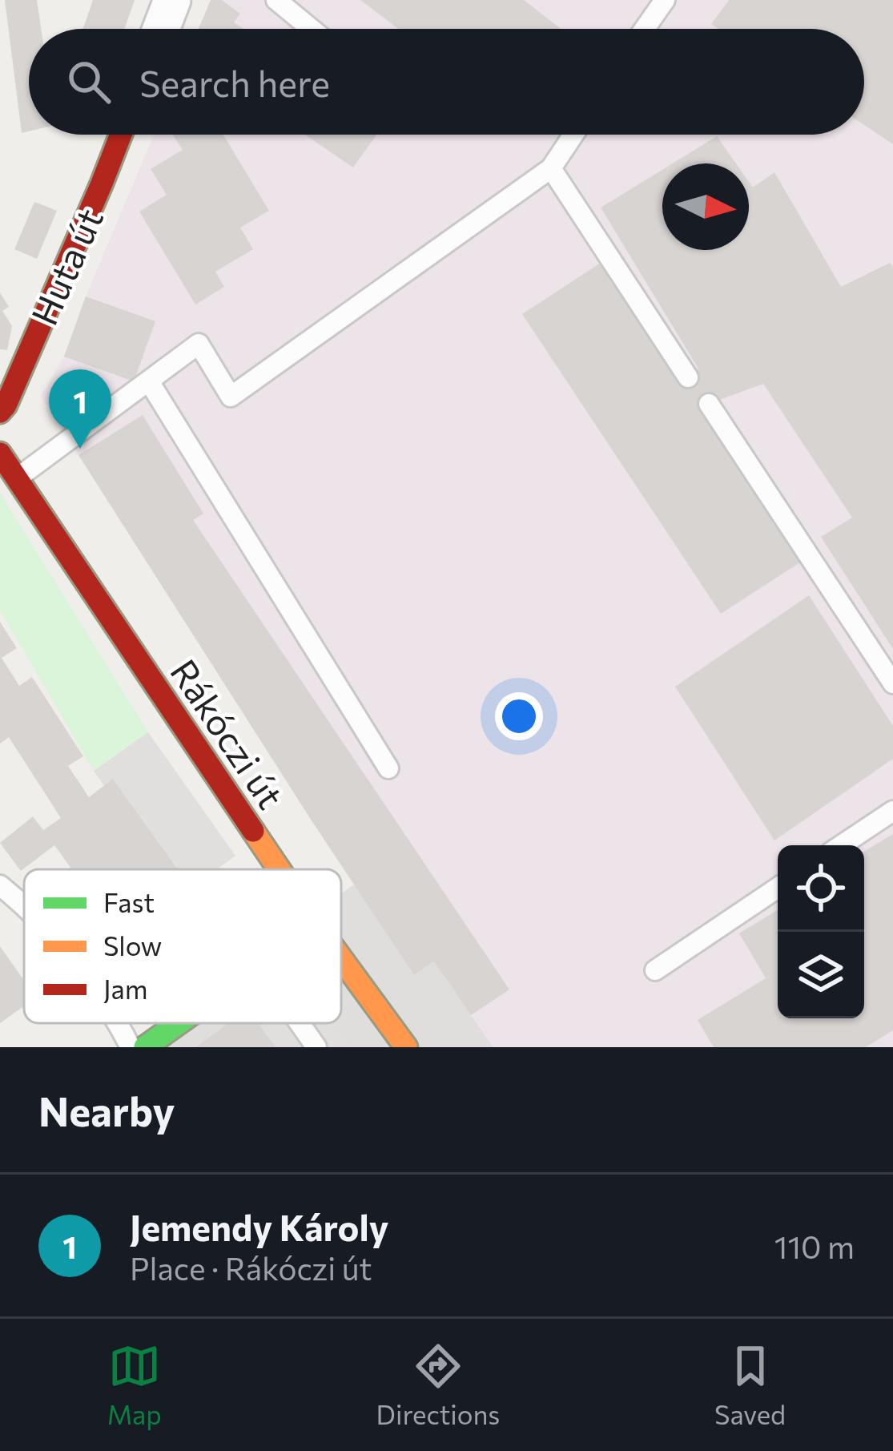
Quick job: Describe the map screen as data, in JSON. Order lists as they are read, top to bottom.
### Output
{
  "streets": {
    "main road": ["Huta út", "Rákóczi út"]
  },
  "legend": ["Fast", "Slow", "Jam"],
  "north": "right",
  "page": {
    "search": "Search here",
    "pins": "1",
    "heading": "Nearby",
    "list": [
      {
        "mark": "1",
        "name": "Jemendy Károly",
        "note": "Place · Rákóczi út",
        "value": "110 m"
      }
    ],
    "nav": ["Map", "Directions", "Saved"]
  }
}
